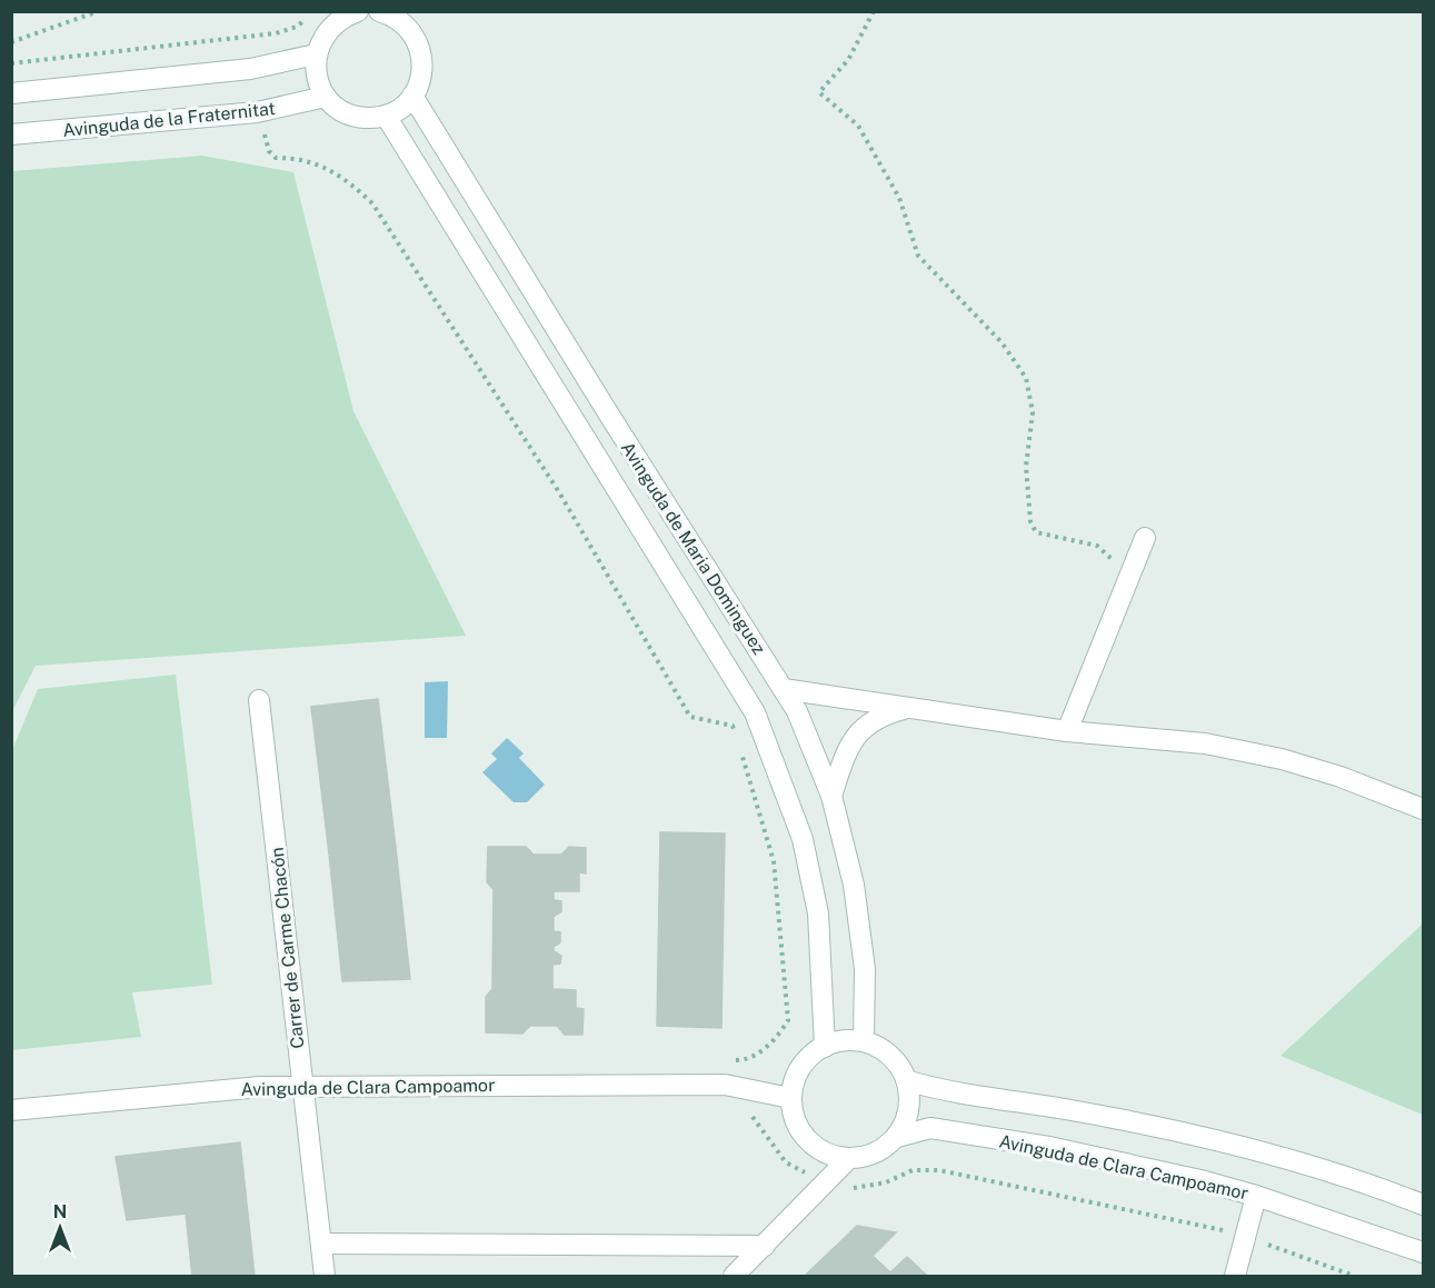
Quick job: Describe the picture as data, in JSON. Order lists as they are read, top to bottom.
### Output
{
  "streets": {
    "street": [
      "Avinguda de la Fraternitat",
      "Avinguda de Maria Dominguez",
      "Carrer de Carme Chacón",
      "Avinguda de Clara Campoamor"
    ]
  },
  "crossings": [
    ["Avinguda de Maria Dominguez", "Avinguda de Clara Campoamor"],
    ["Carrer de Carme Chacón", "Avinguda de Clara Campoamor"]
  ],
  "north": "top"
}
